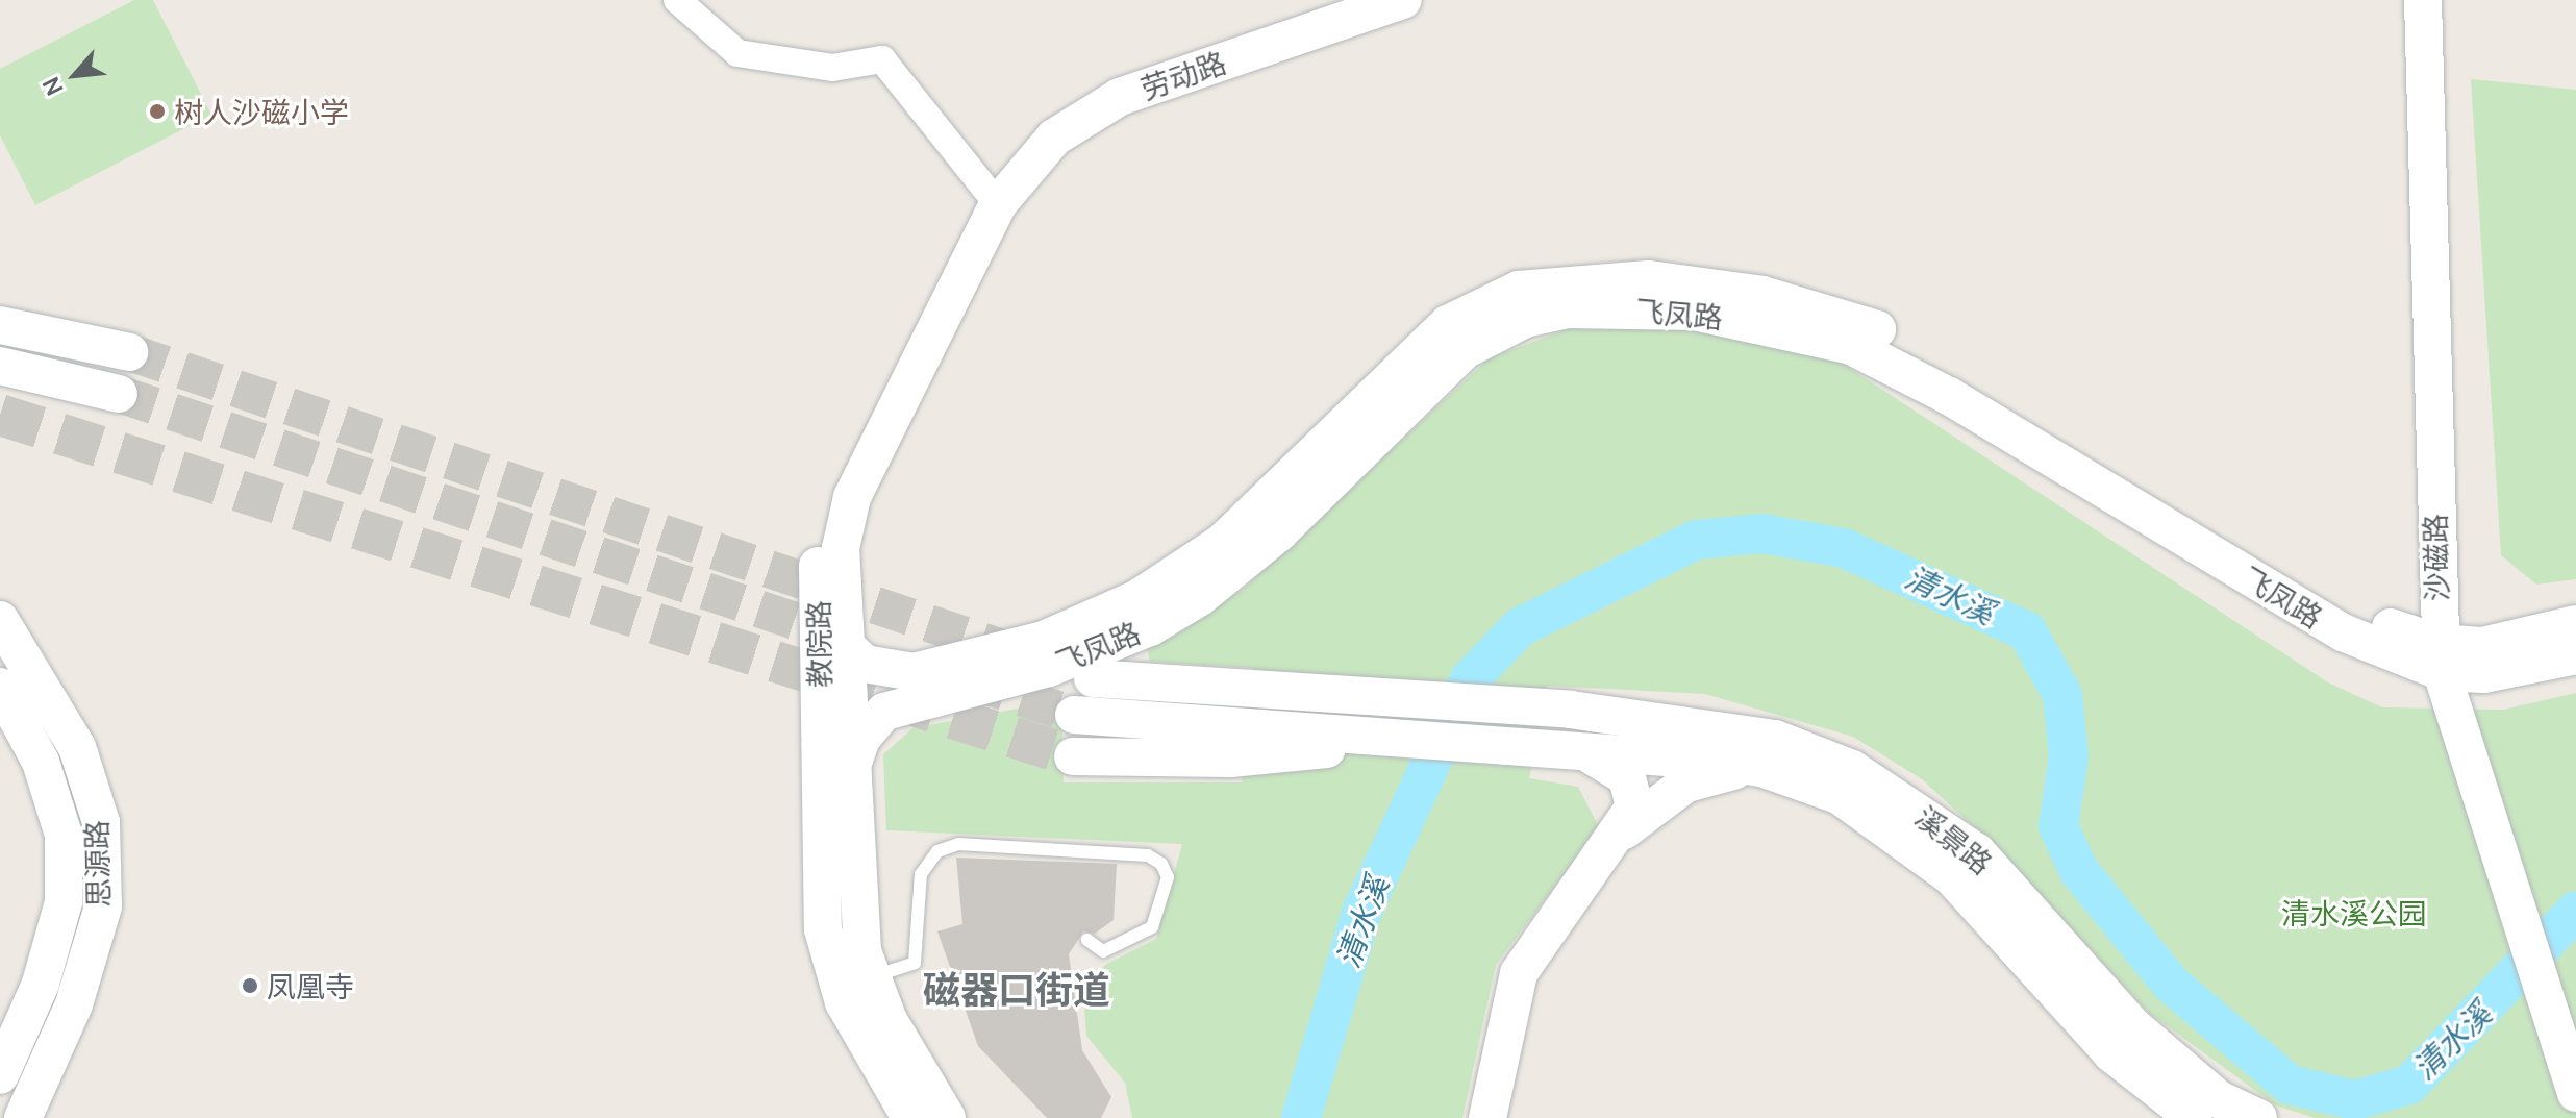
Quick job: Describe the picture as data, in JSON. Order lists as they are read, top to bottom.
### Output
{
  "streets": {
    "main road": [
      "劳动路",
      "飞凤路",
      "沙磁路",
      "教院路",
      "溪景路",
      "思源路"
    ]
  },
  "crossings": [
    ["劳动路", "教院路"],
    ["飞凤路", "沙磁路"],
    ["飞凤路", "教院路"]
  ],
  "districts": ["磁器口街道"],
  "water": ["清水溪"],
  "parks": ["清水溪公园"],
  "places": ["树人沙磁小学", "凤凰寺"],
  "north": "bottom left"
}
